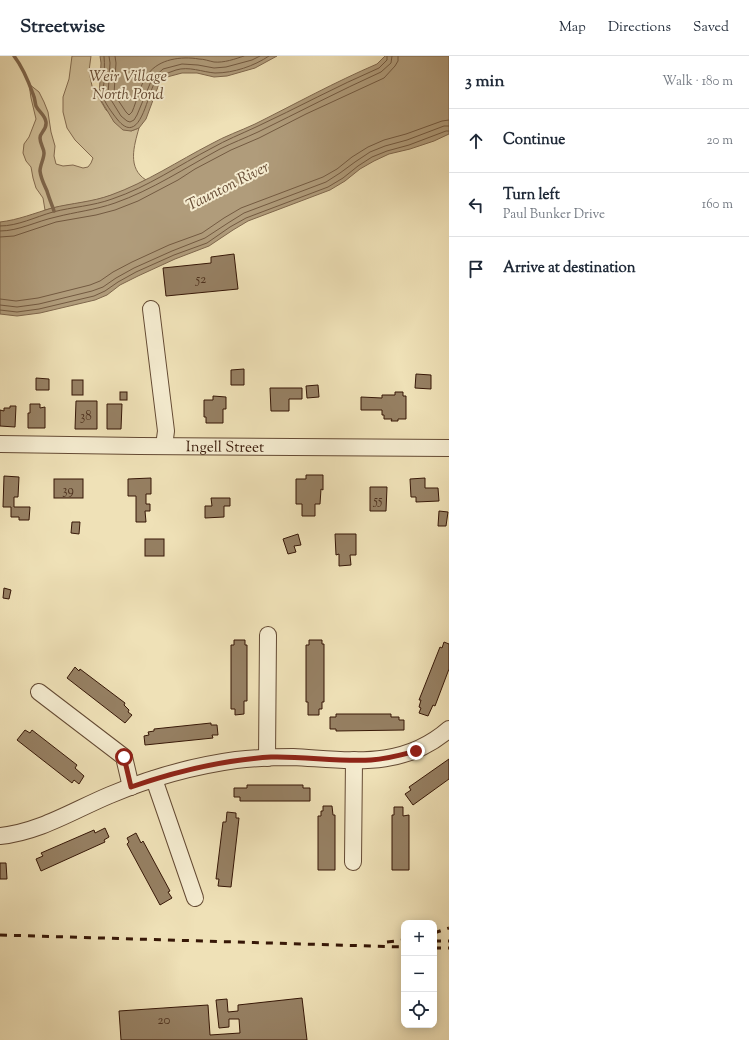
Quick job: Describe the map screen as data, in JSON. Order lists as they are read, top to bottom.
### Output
{
  "streets": {
    "street": ["Ingell Street"]
  },
  "water": ["Weir Village North Pond", "Taunton River"],
  "house_numbers": [
    "52",
    "38",
    "39",
    "55",
    "20"
  ],
  "page": {
    "header": "Streetwise",
    "nav": ["Map", "Directions", "Saved"],
    "heading": ["3 min", "Walk · 180 m"],
    "list": [
      ["Continue", "20 m"],
      ["Turn left", "Paul Bunker Drive", "160 m"],
      "Arrive at destination"
    ],
    "map_buttons": ["+", "−"]
  }
}
